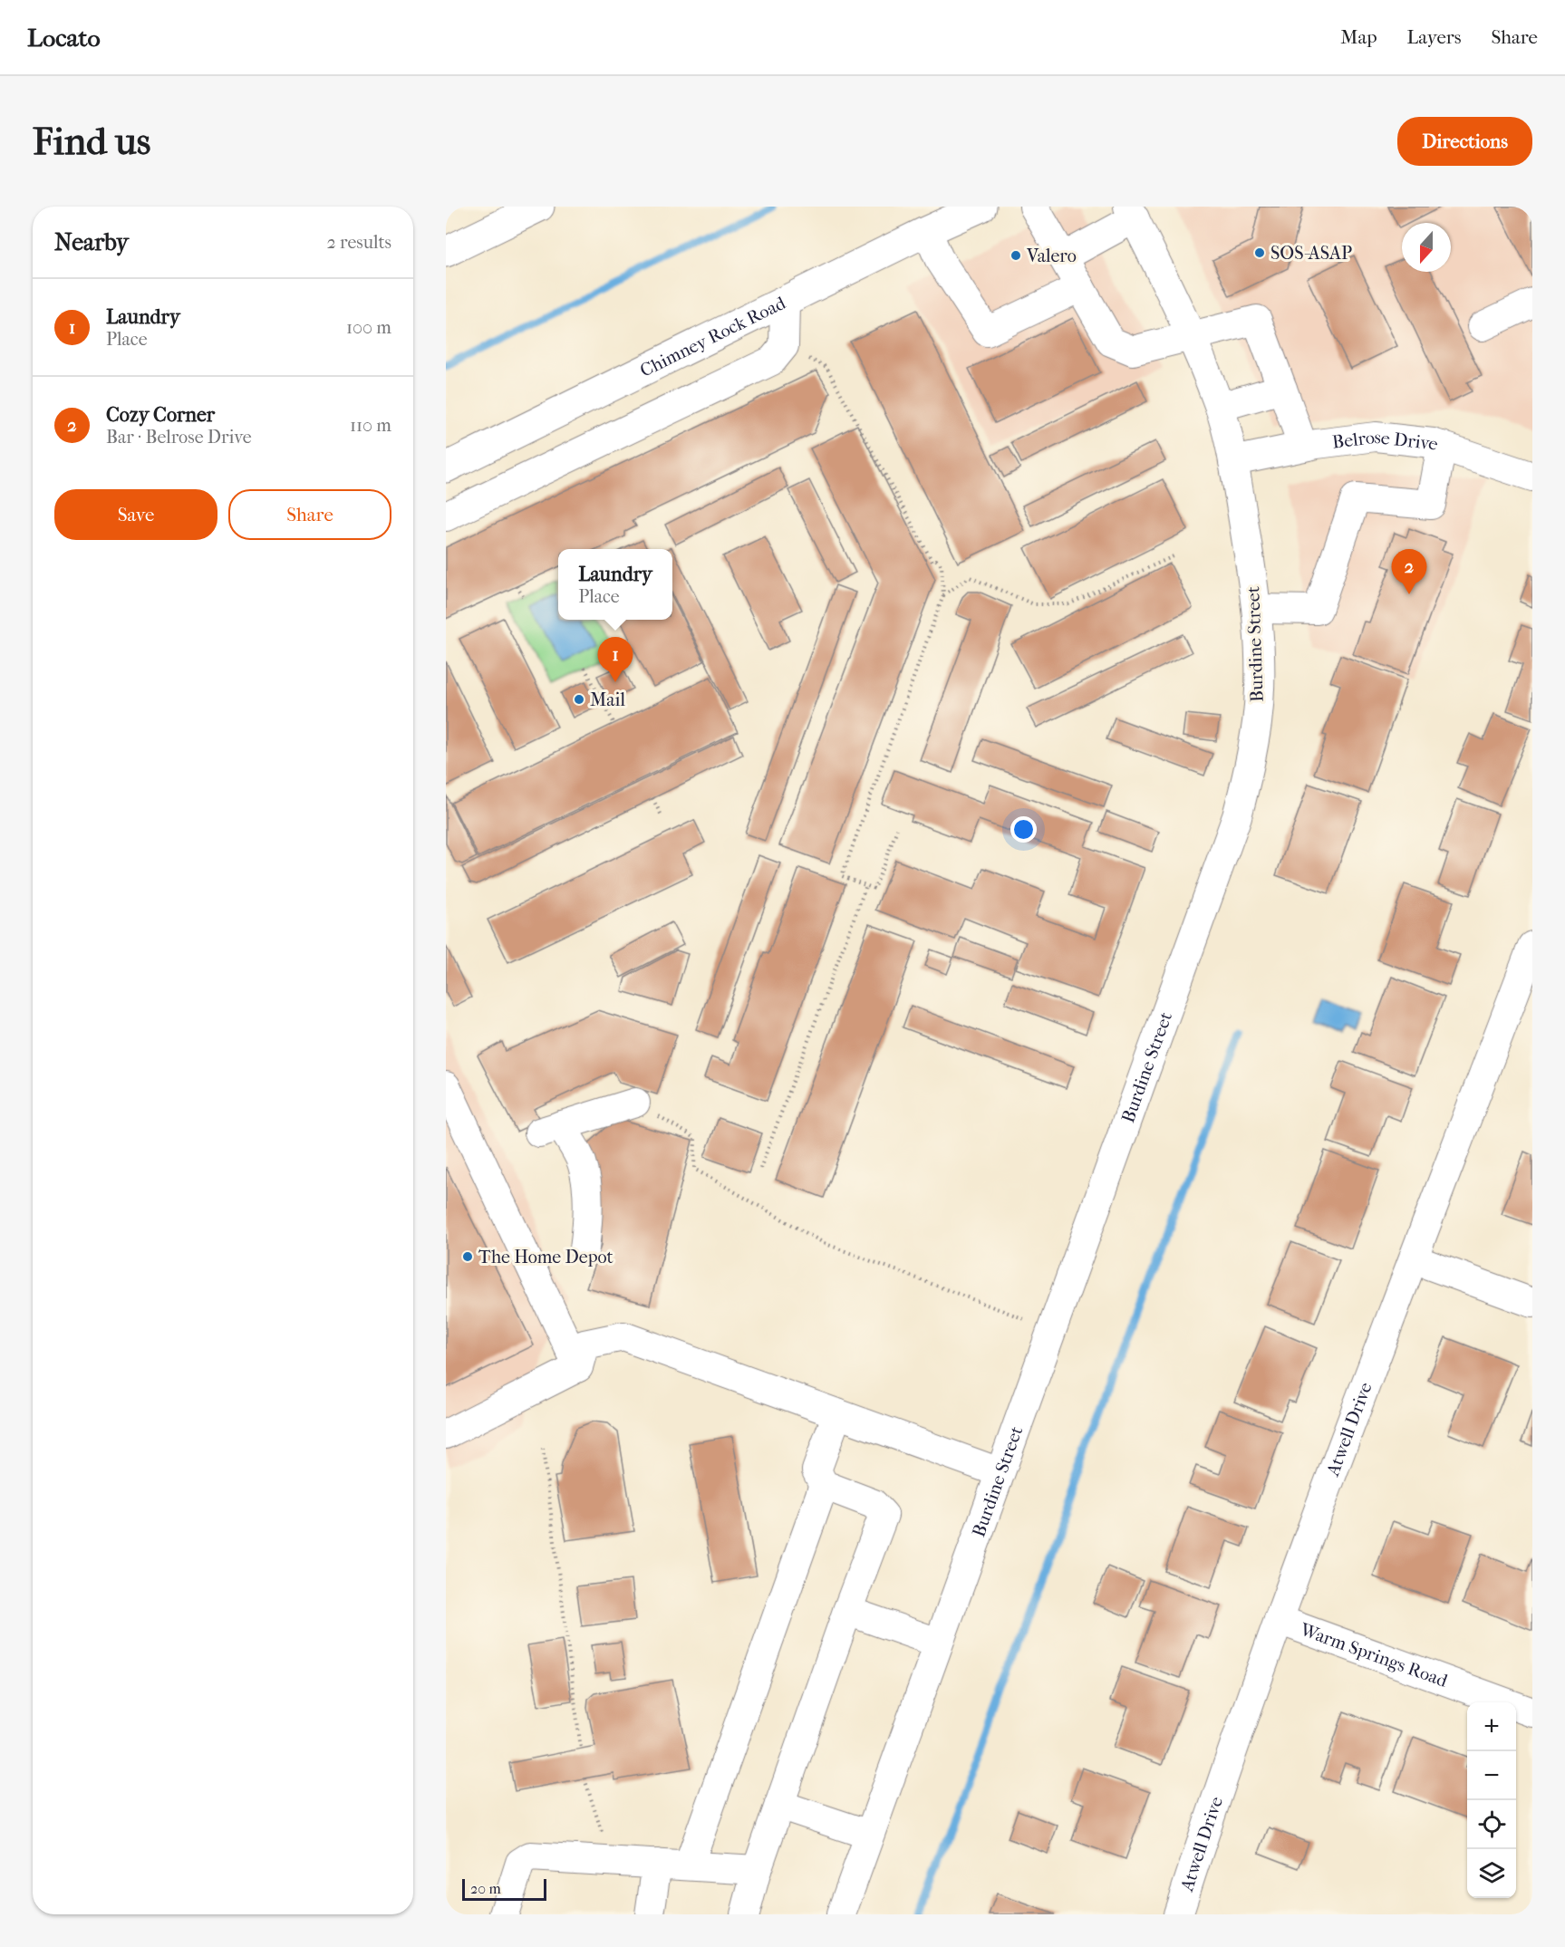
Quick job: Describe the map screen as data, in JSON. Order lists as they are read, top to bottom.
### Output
{
  "streets": {
    "main road": ["Chimney Rock Road"],
    "street": [
      "Belrose Drive",
      "Burdine Street",
      "Atwell Drive",
      "Warm Springs Road"
    ]
  },
  "crossings": [
    ["Belrose Drive", "Burdine Street"],
    ["Atwell Drive", "Warm Springs Road"]
  ],
  "places": [
    "SOS-ASAP",
    "Valero",
    "Mail",
    "The Home Depot"
  ],
  "scale_bar": "20 m",
  "north": "bottom",
  "page": {
    "header": "Locato",
    "nav": ["Map", "Layers", "Share"],
    "buttons": [
      "Directions",
      ["Save", "Share"]
    ],
    "title": "Find us",
    "heading": ["Nearby", "2 results"],
    "list": [
      {
        "mark": "1",
        "name": "Laundry",
        "note": "Place",
        "value": "100 m"
      },
      {
        "mark": "2",
        "name": "Cozy Corner",
        "note": "Bar · Belrose Drive",
        "value": "110 m"
      }
    ],
    "popup": ["Laundry", "Place"],
    "pins": ["2", "1"],
    "map_buttons": ["+", "−"],
    "scale": "20 m"
  }
}
